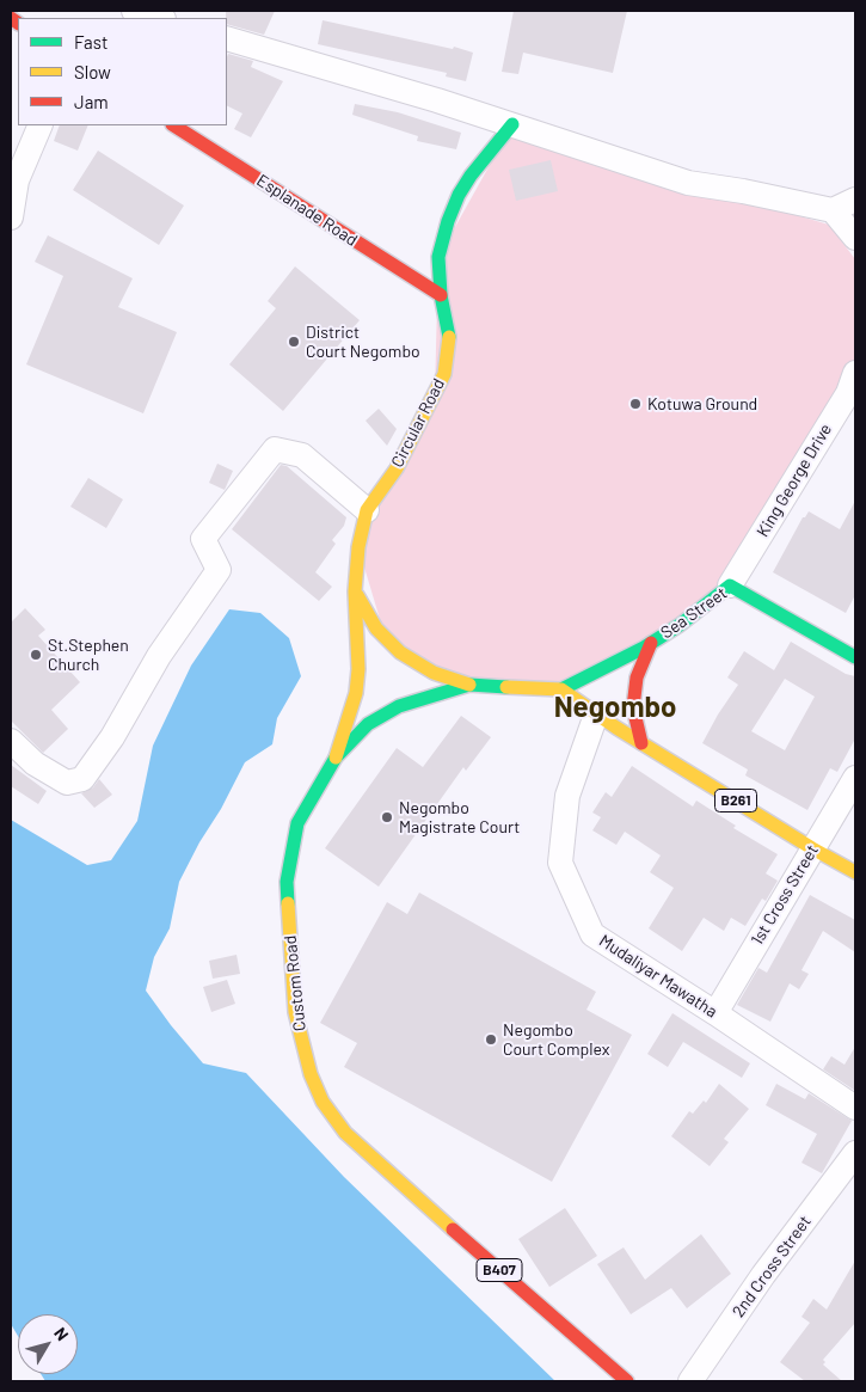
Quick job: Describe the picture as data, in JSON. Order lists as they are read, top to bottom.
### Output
{
  "streets": {
    "street": [
      "Esplanade Road",
      "Circular Road",
      "King George Drive",
      "Sea Street",
      "B261",
      "1st Cross Street",
      "Mudaliyar Mawatha",
      "Custom Road",
      "2nd Cross Street",
      "B407"
    ]
  },
  "crossings": [
    ["Esplanade Road", "Circular Road"],
    ["Circular Road", "Custom Road"],
    ["King George Drive", "Sea Street"],
    ["Sea Street", "B261"],
    ["B261", "1st Cross Street"],
    ["B261", "Mudaliyar Mawatha"],
    ["1st Cross Street", "Mudaliyar Mawatha"]
  ],
  "districts": ["Negombo"],
  "places": [
    "District Court Negombo",
    "Kotuwa Ground",
    "St.Stephen Church",
    "Negombo Magistrate Court",
    "Negombo Court Complex"
  ],
  "legend": ["Fast", "Slow", "Jam"],
  "north": "top right"
}
